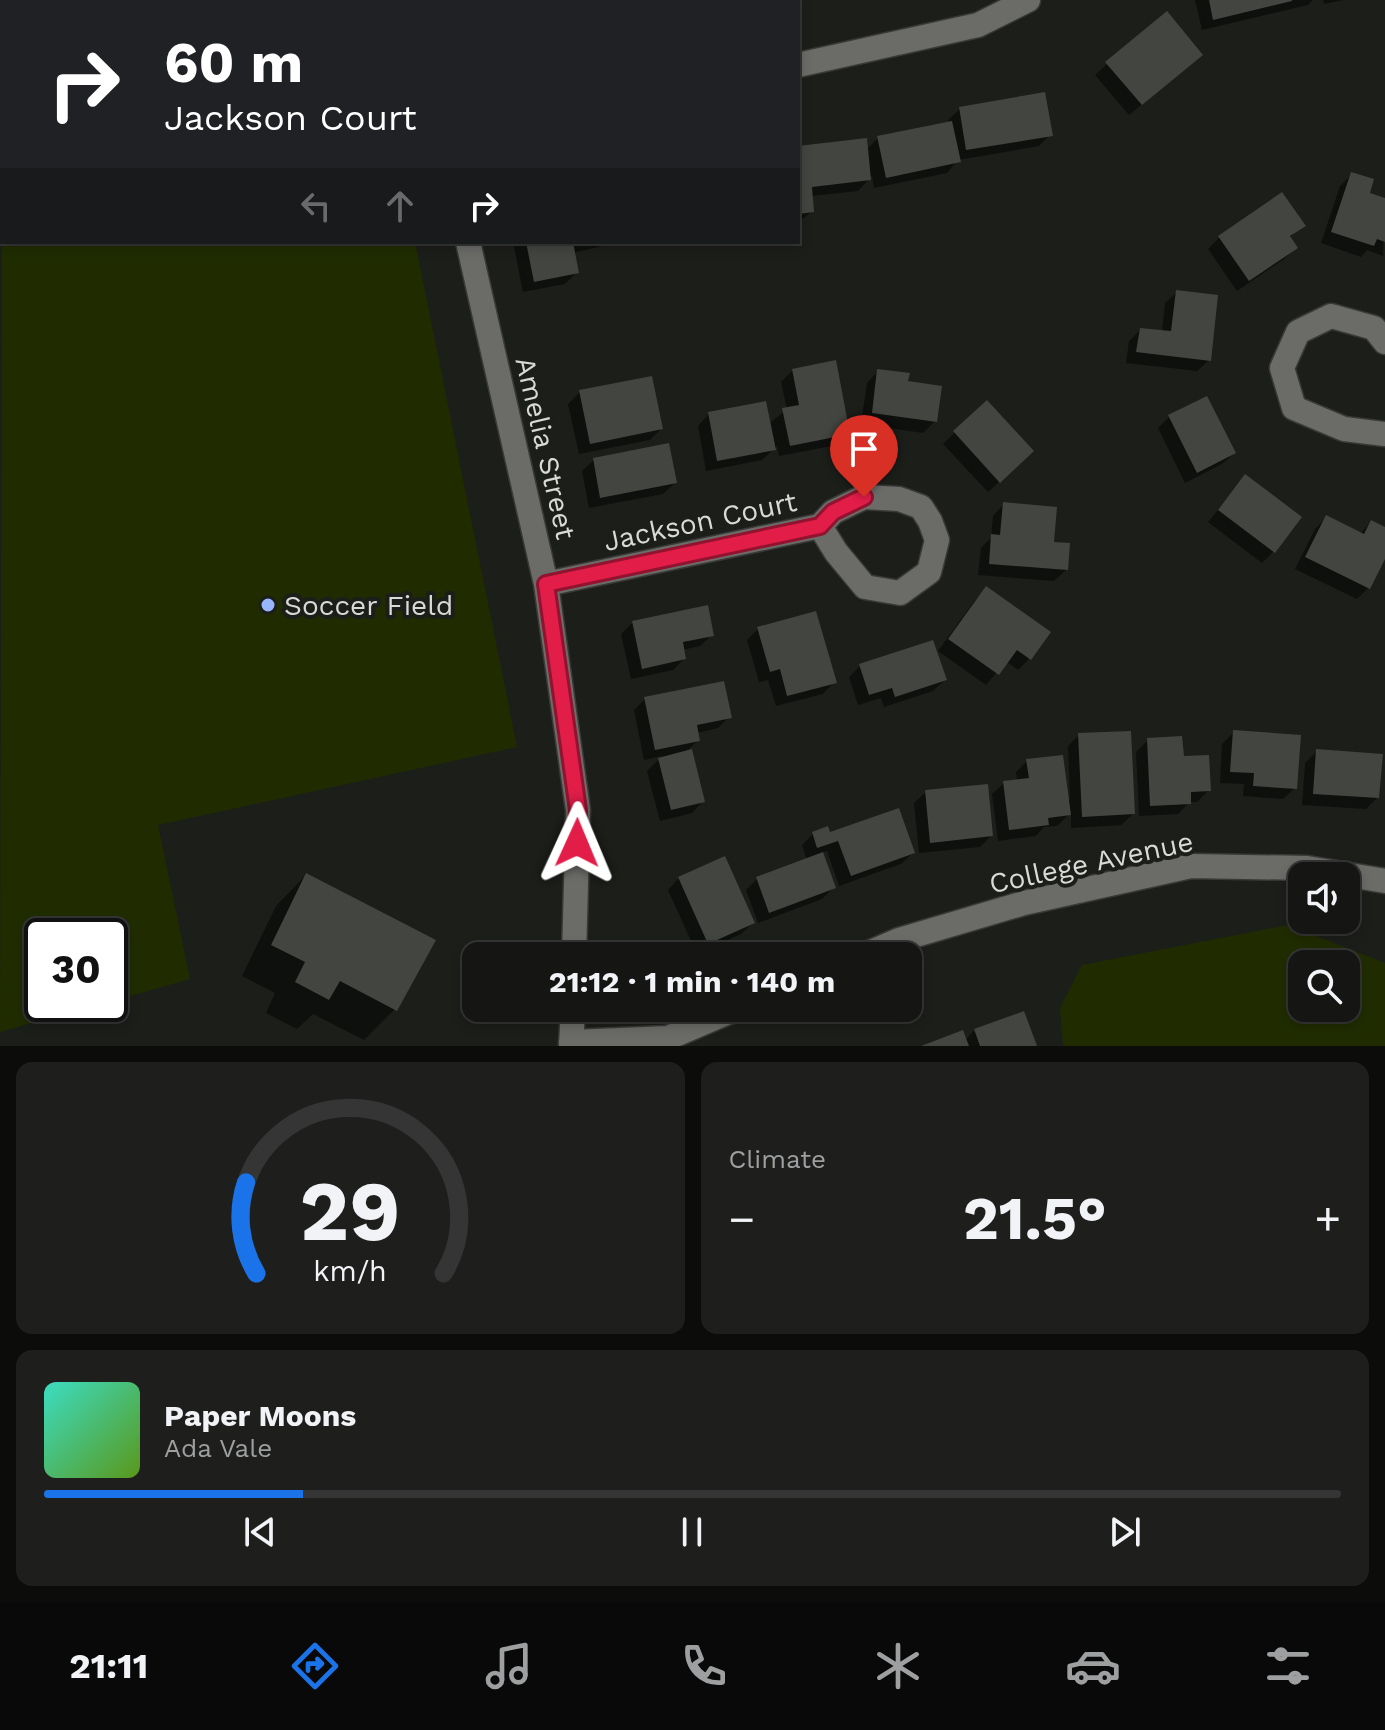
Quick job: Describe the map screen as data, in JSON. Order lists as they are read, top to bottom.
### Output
{
  "streets": {
    "street": ["Amelia Street", "Jackson Court", "College Avenue"]
  },
  "crossings": [
    ["Amelia Street", "Jackson Court"]
  ],
  "places": ["Soccer Field"],
  "page": {
    "turn": ["60 m", "Jackson Court"],
    "limit": "30",
    "trip": "21:12 · 1 min · 140 m",
    "tile": "Climate",
    "heat": ["−", "21.5°", "+"],
    "song": ["Paper Moons", "Ada Vale"],
    "tabs": "21:11",
    "gauge": ["29", "km/h"]
  }
}
